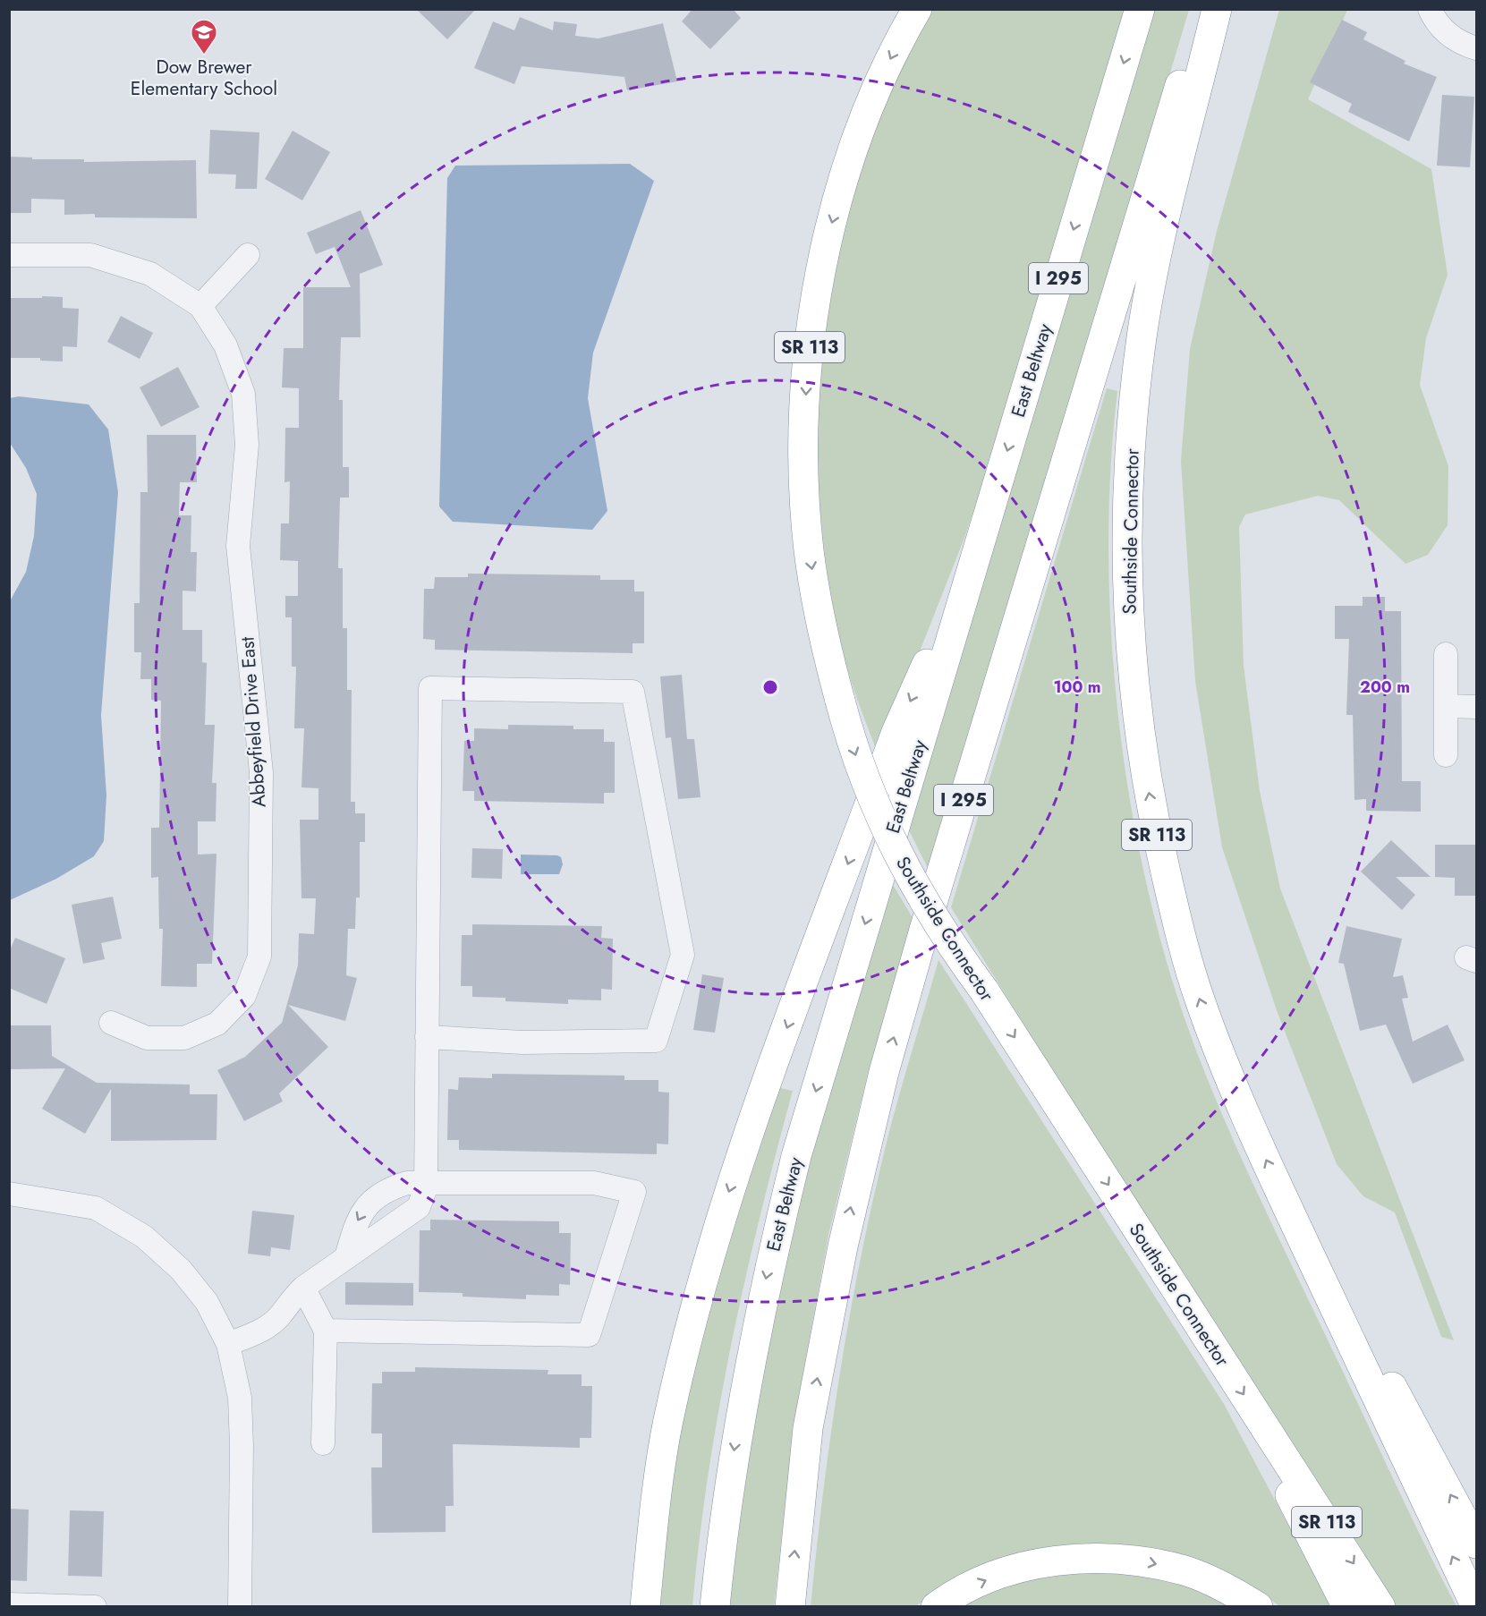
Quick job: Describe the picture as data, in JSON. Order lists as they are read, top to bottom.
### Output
{
  "streets": {
    "highway": [
      "I 295",
      "SR 113",
      "East Beltway",
      "Southside Connector"
    ],
    "street": ["Abbeyfield Drive East"]
  },
  "places": {
    "school or university": ["Dow Brewer Elementary School"]
  },
  "rings": ["100 m", "200 m"]
}
